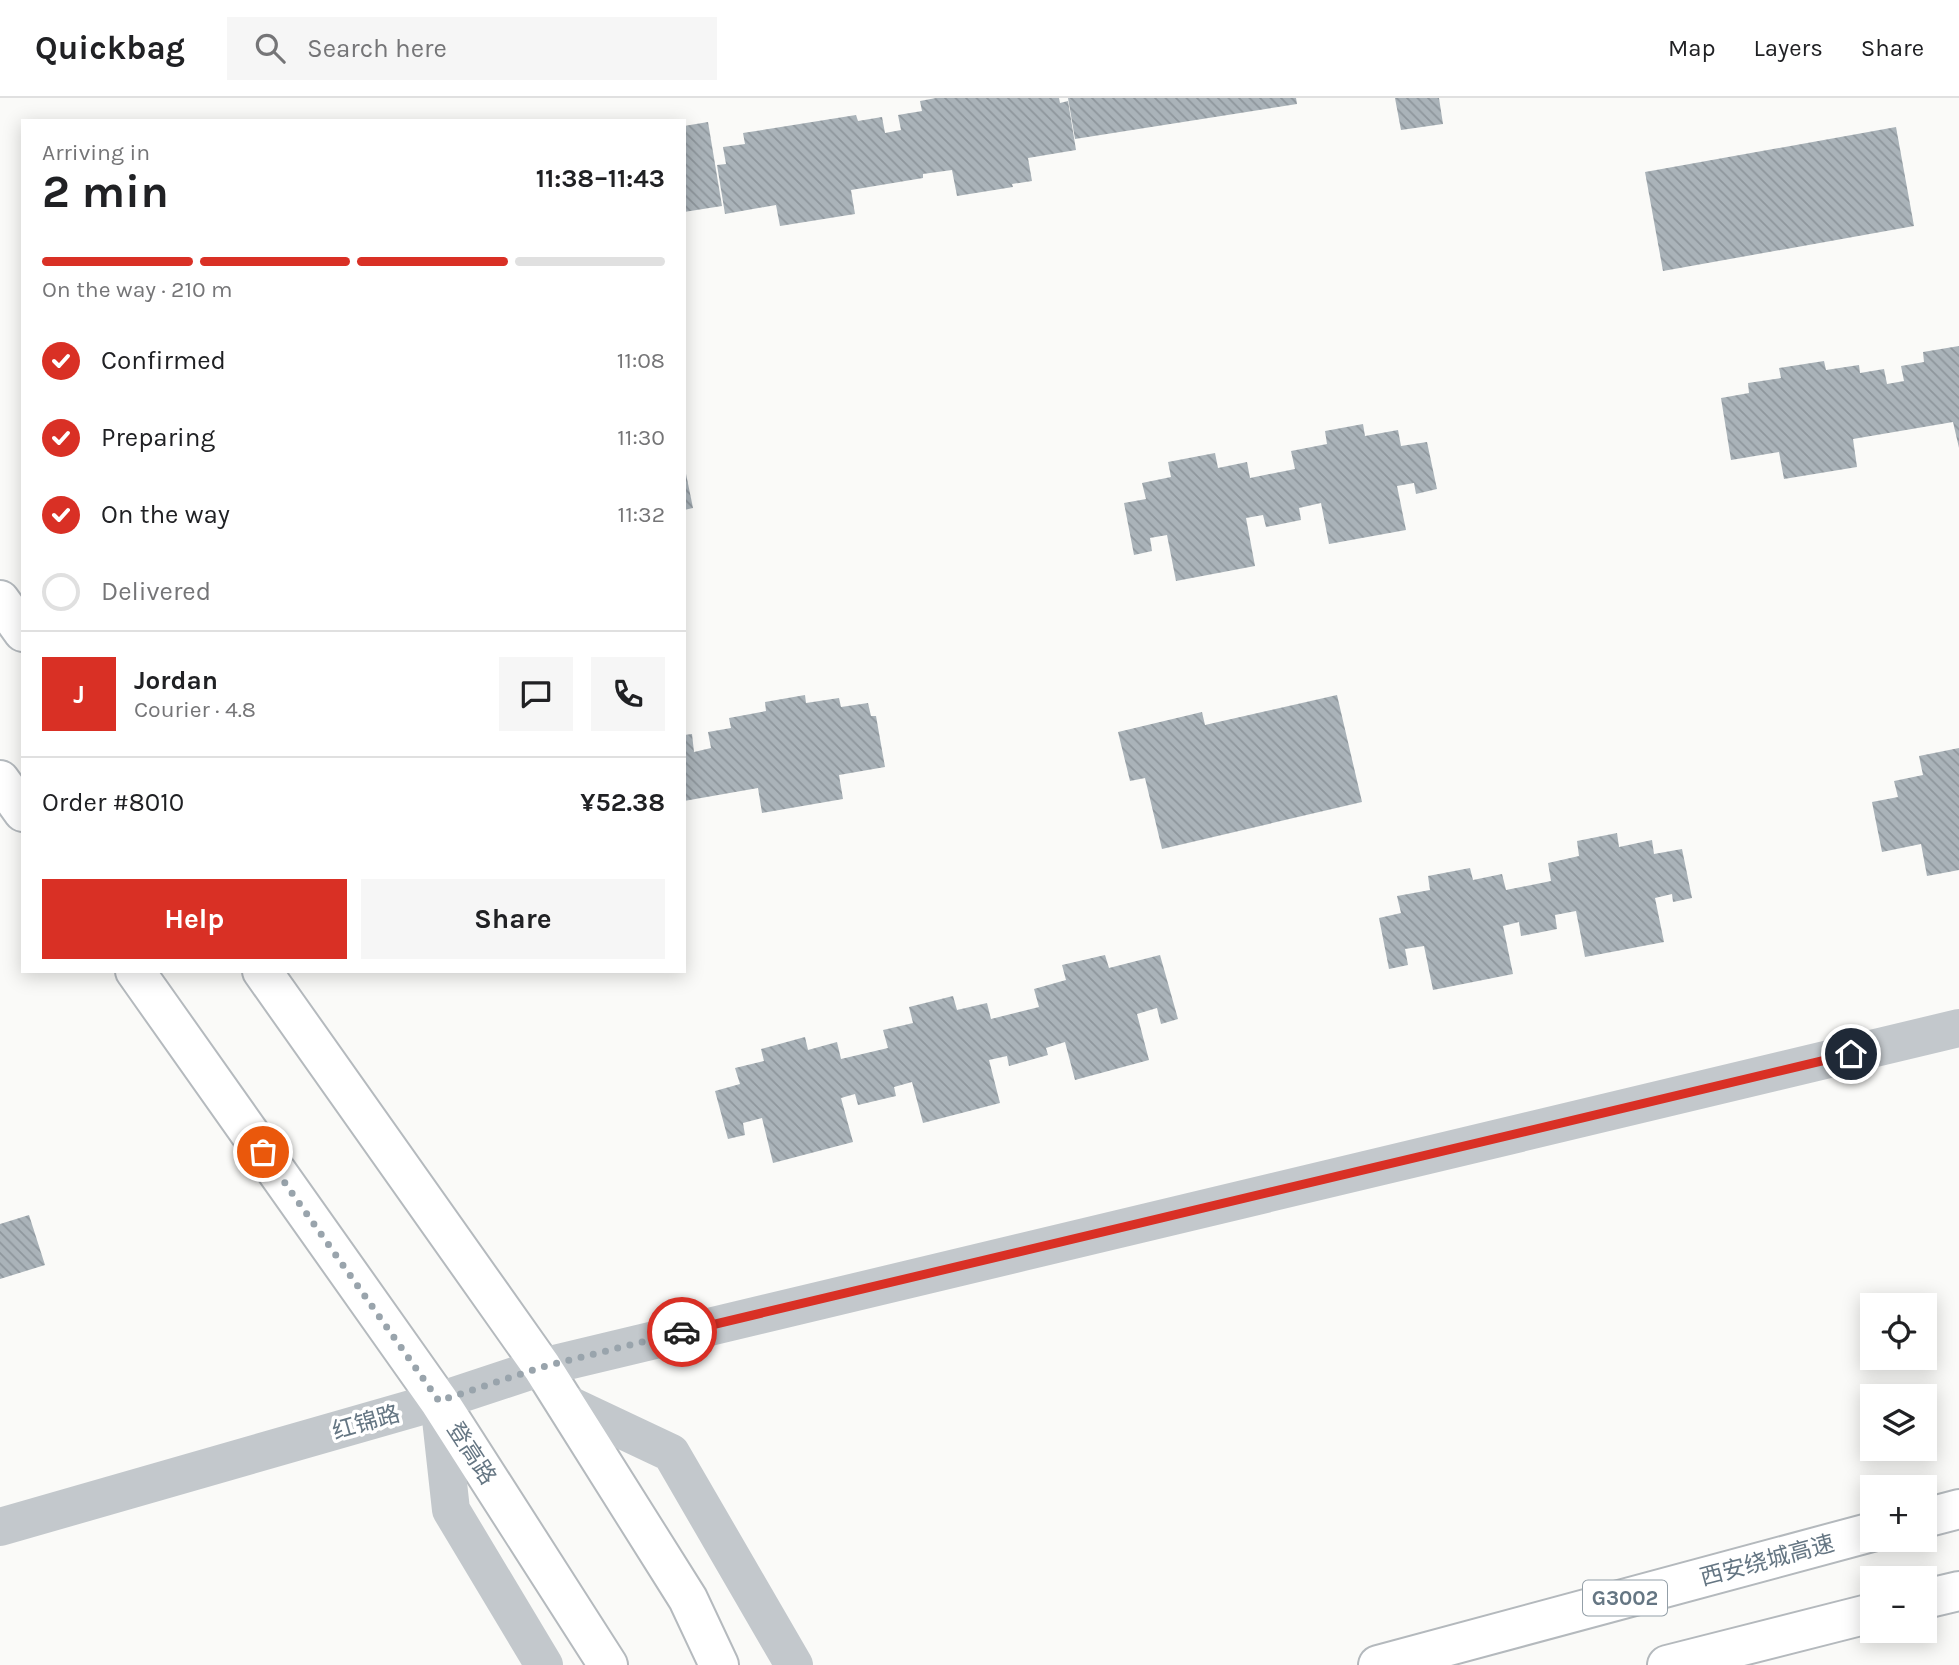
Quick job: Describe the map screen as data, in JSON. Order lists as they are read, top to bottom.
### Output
{
  "streets": {
    "main road": ["登高路", "西安绕城高速", "G3002"],
    "street": ["红锦路"]
  },
  "crossings": [
    ["红锦路", "登高路"]
  ],
  "page": {
    "header": "Quickbag",
    "search": "Search here",
    "nav": ["Map", "Layers", "Share"],
    "heading": ["2 min", "Arriving in", "11:38–11:43"],
    "panel": [
      "Jordan",
      "Courier · 4.8",
      "Order #8010",
      "¥52.38"
    ],
    "bar": "On the way · 210 m",
    "list": [
      ["Confirmed", "11:08"],
      ["Preparing", "11:30"],
      ["On the way", "11:32"],
      "Delivered"
    ],
    "round": "J",
    "buttons": ["Help", "Share"],
    "map_buttons": ["+", "−"]
  }
}
